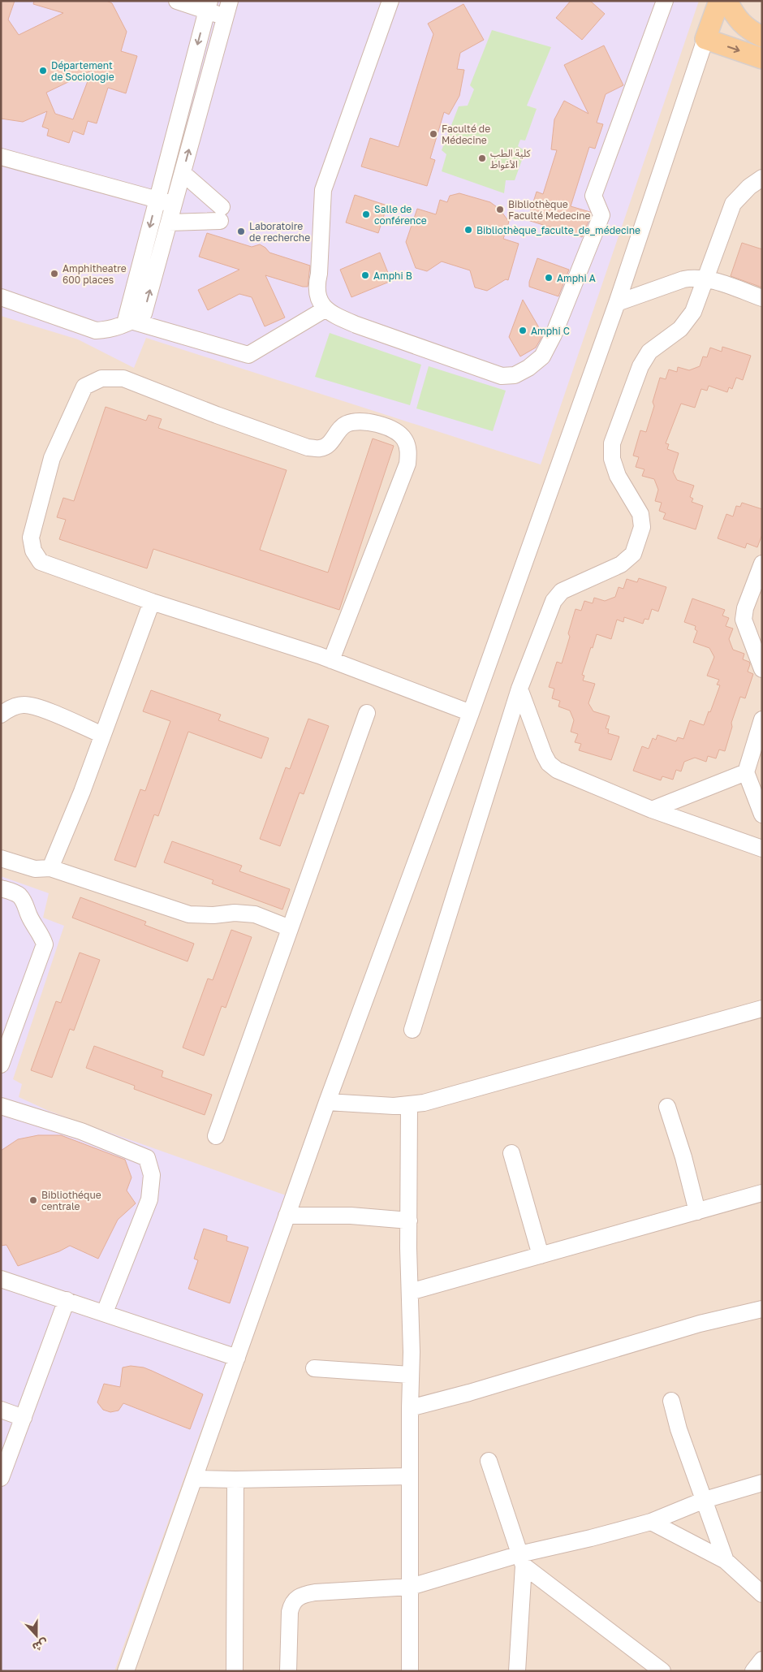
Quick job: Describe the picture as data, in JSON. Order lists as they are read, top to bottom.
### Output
{
  "places": [
    "Département de Sociologie",
    "Faculté de Médecine",
    "كلية الطب الأغواط",
    "Bibliothèque Faculté Medecine",
    "Salle de conférence",
    "Bibliothèque_faculte_de_médecine",
    "Laboratoire de recherche",
    "Amphitheatre 600 places",
    "Amphi B",
    "Amphi A",
    "Amphi C",
    "Bibliothéque centrale"
  ],
  "north": "bottom"
}
